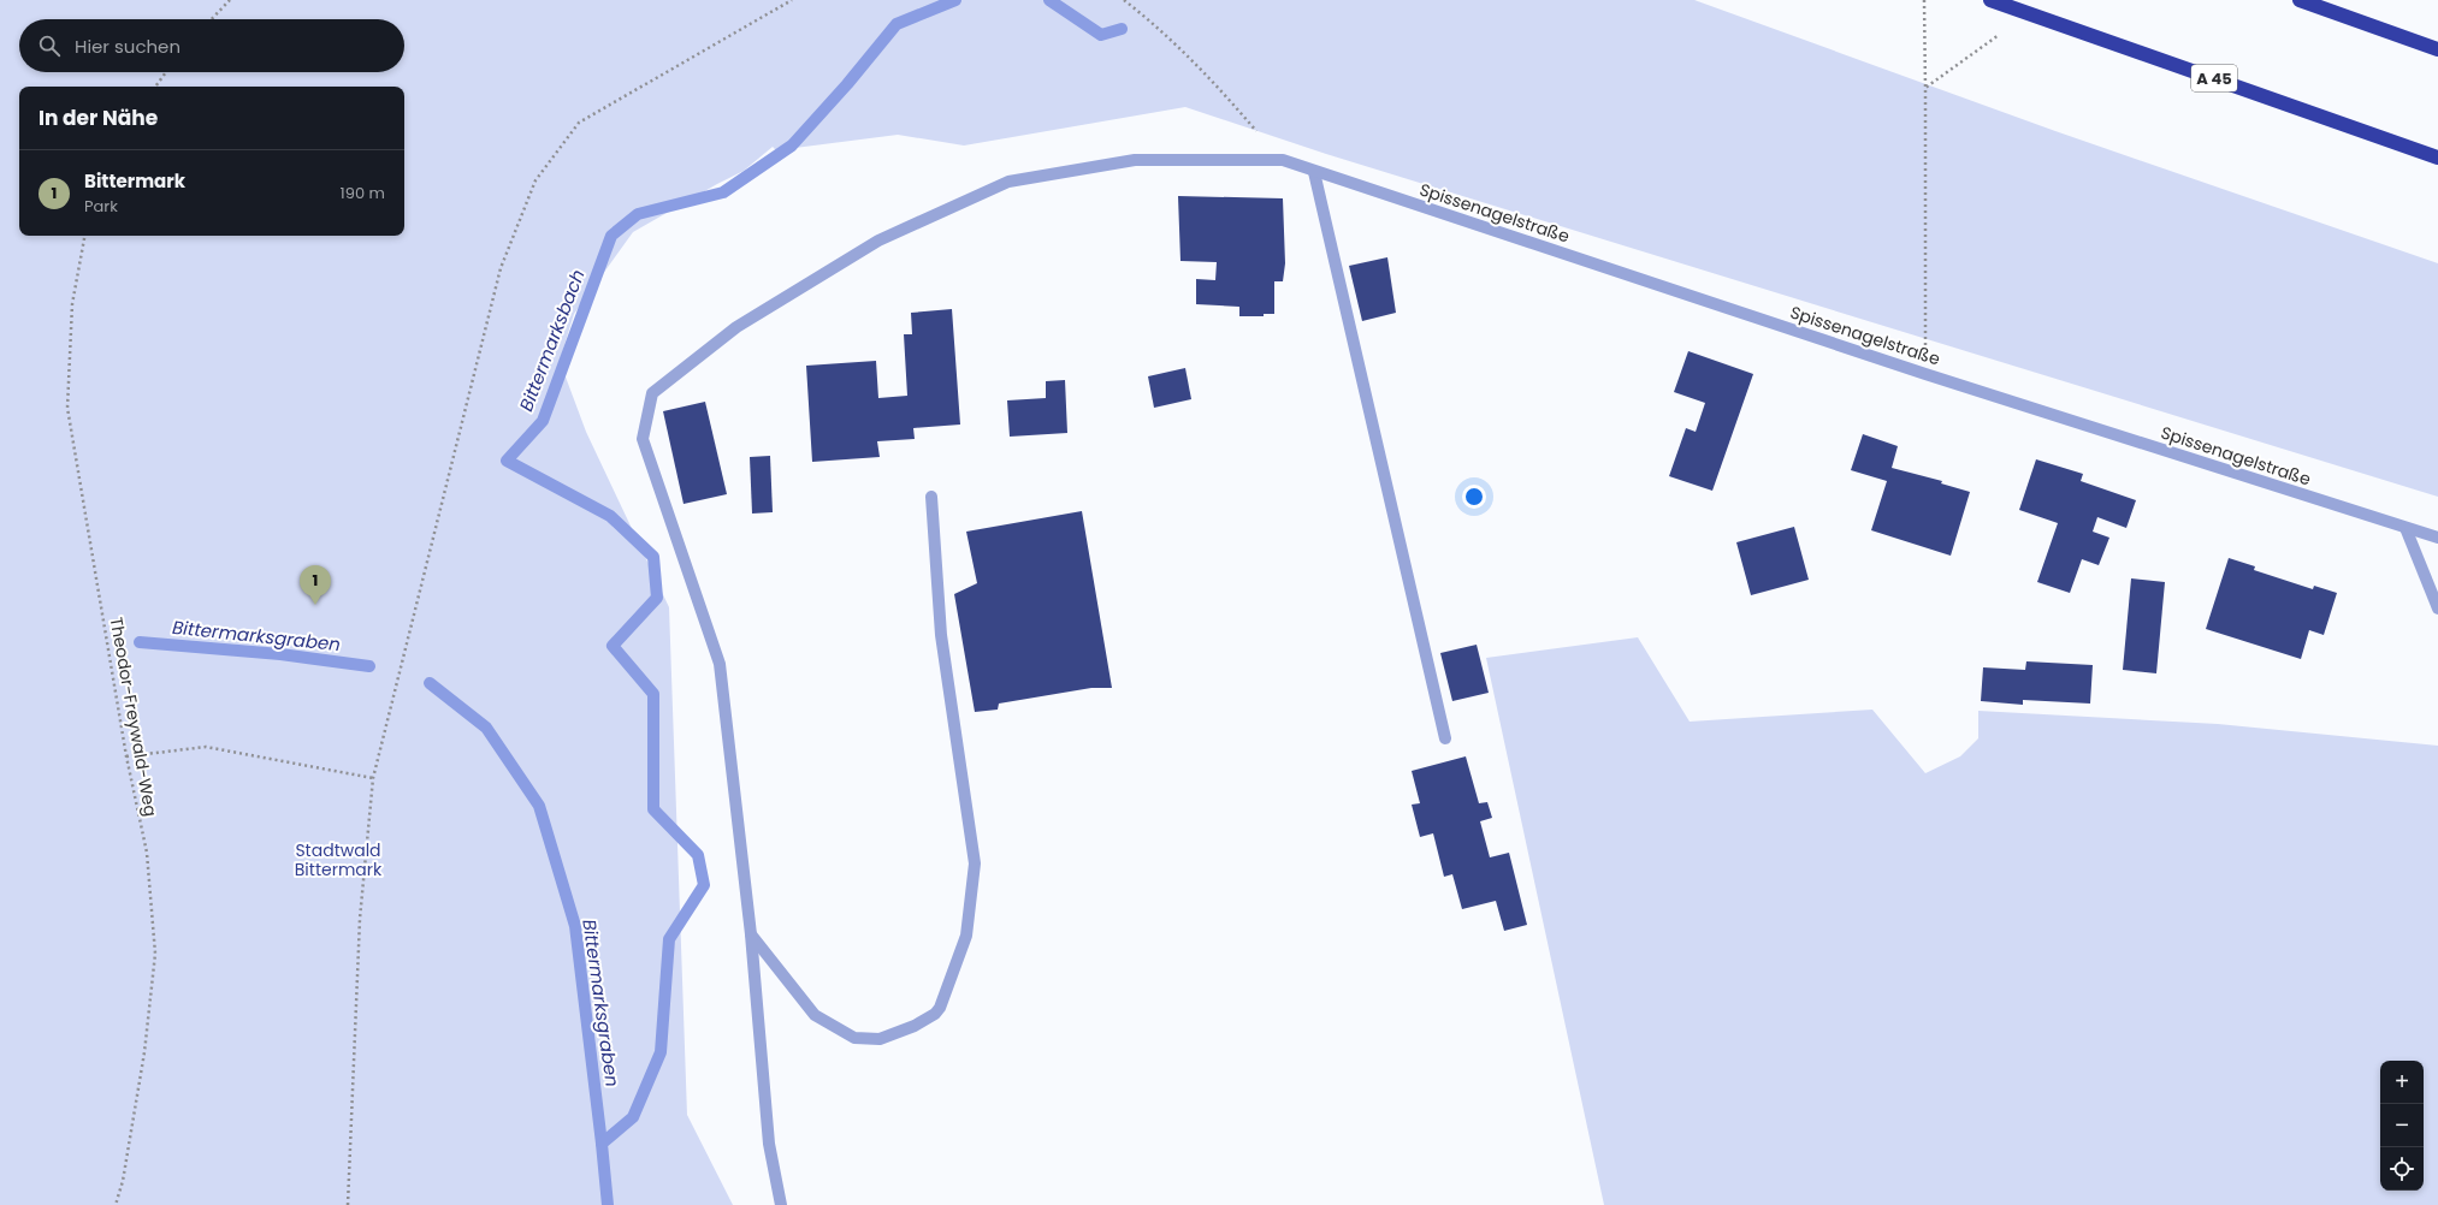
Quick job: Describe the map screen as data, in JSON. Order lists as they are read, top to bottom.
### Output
{
  "streets": {
    "highway": ["A 45"],
    "street": ["Spissenagelstraße"],
    "path": ["Theodor-Freywald-Weg"]
  },
  "water": ["Bittermarksbach", "Bittermarksgraben"],
  "parks": ["Stadtwald Bittermark"],
  "page": {
    "search": "Hier suchen",
    "heading": "In der Nähe",
    "list": [
      {
        "mark": "1",
        "name": "Bittermark",
        "note": "Park",
        "value": "190 m"
      }
    ],
    "pins": "1",
    "map_buttons": ["+", "−"]
  }
}
